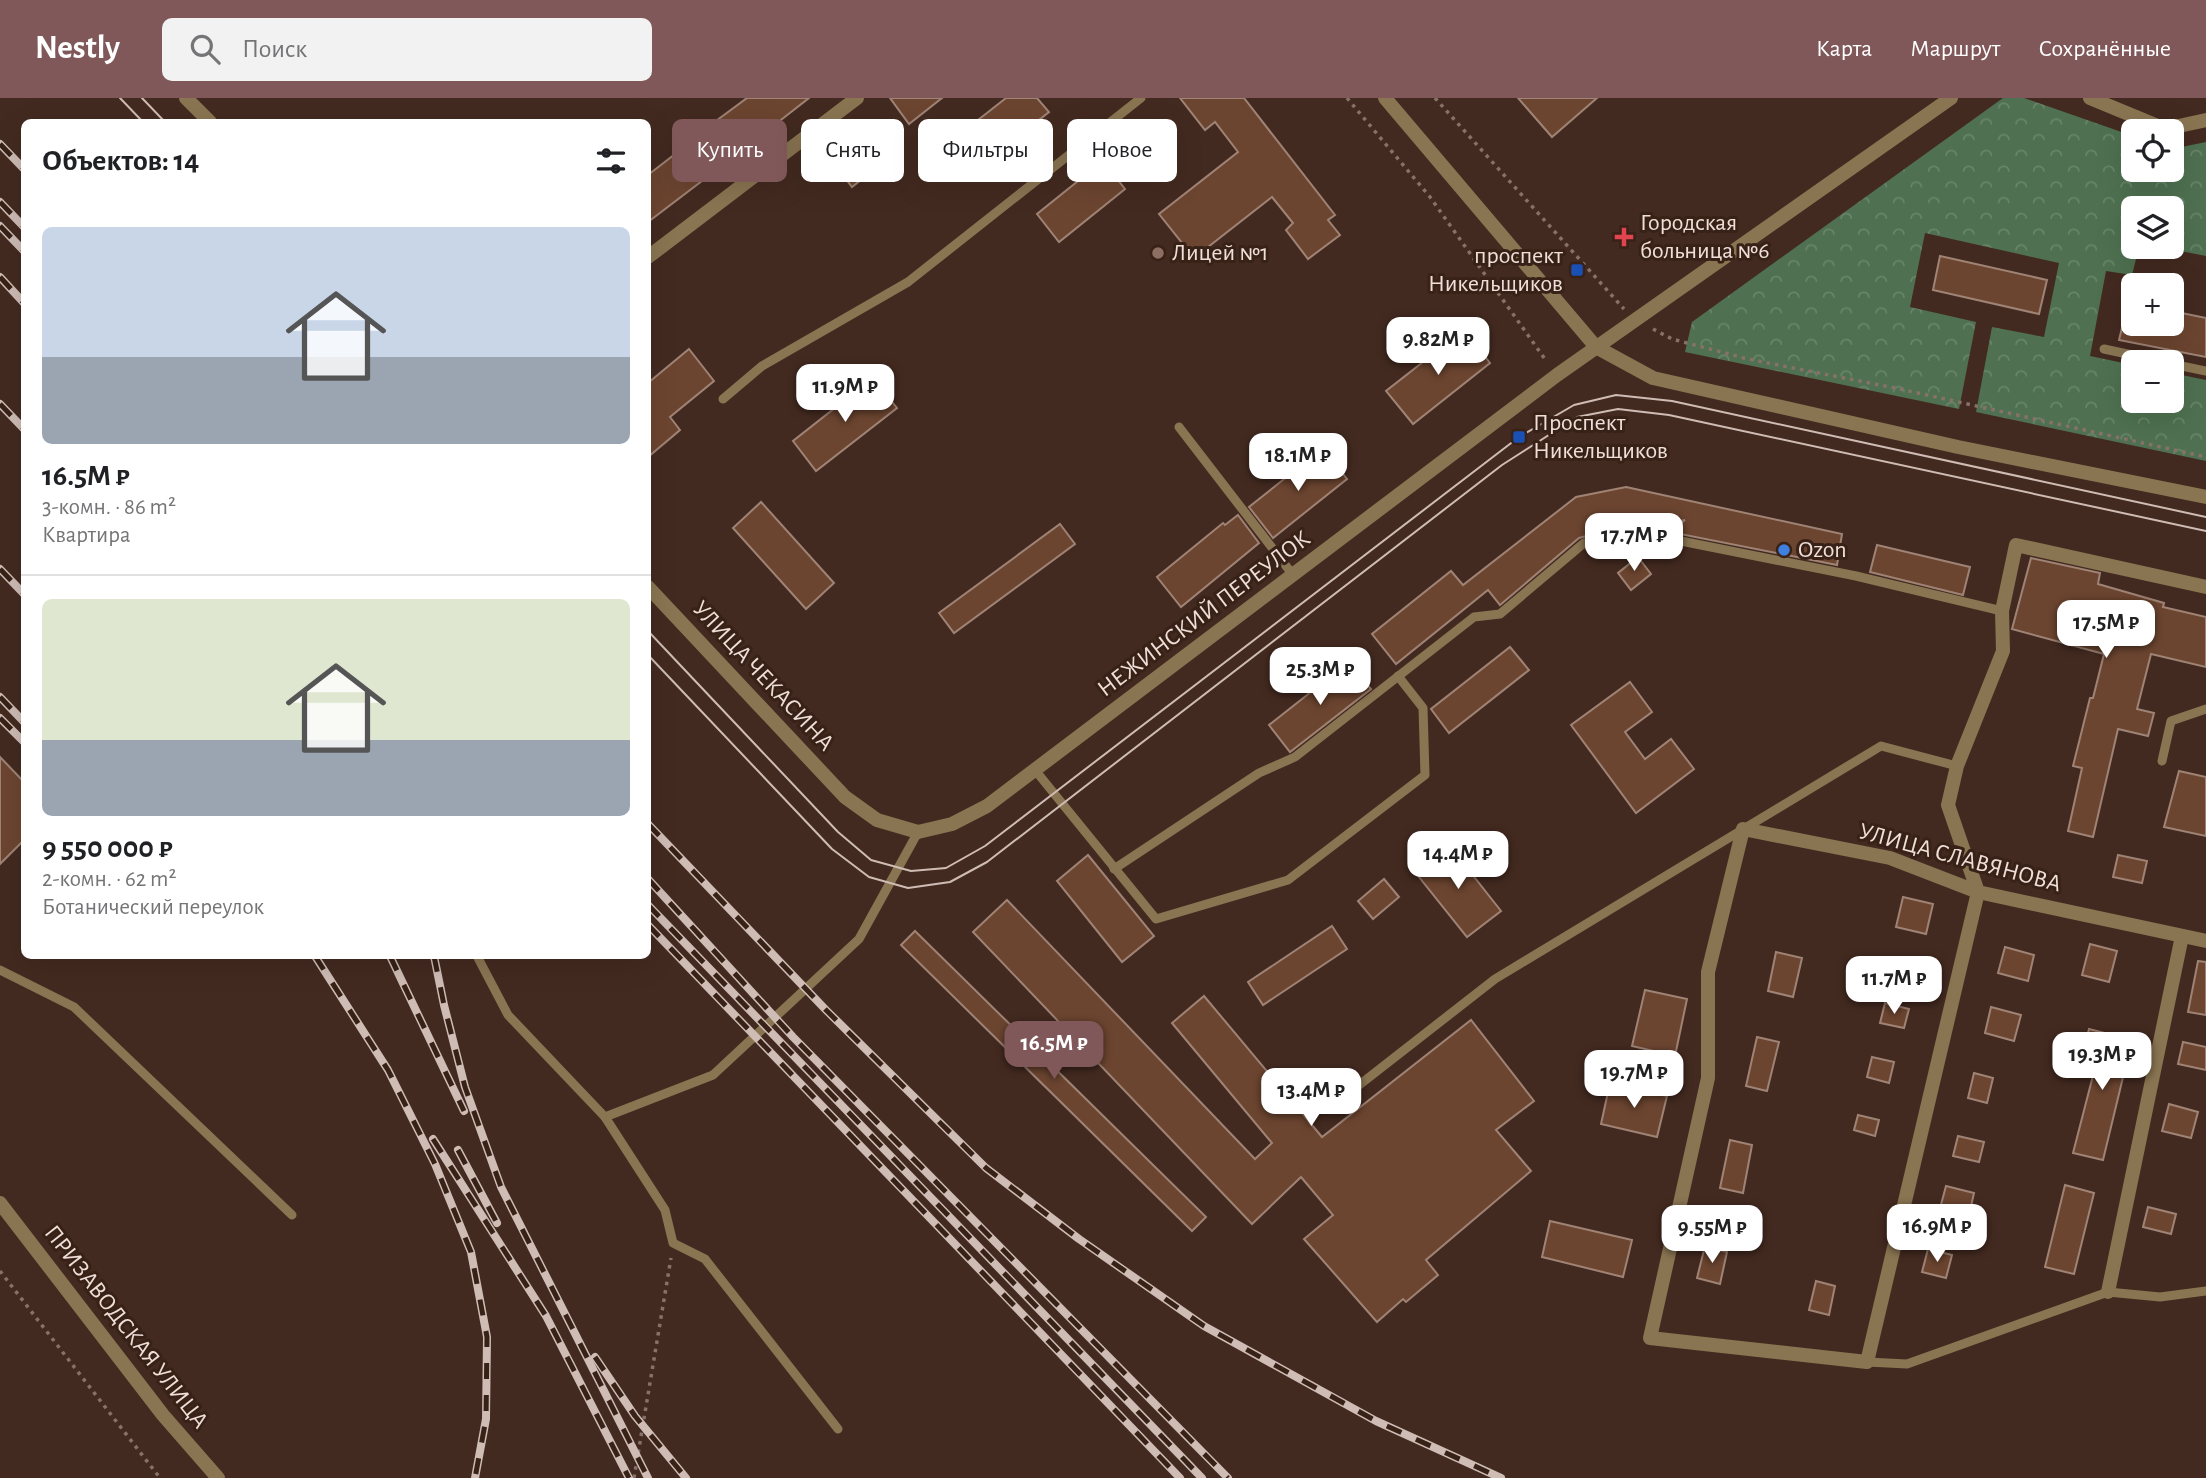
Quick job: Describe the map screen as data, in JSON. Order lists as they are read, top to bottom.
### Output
{
  "streets": {
    "street": [
      "НЕЖИНСКИЙ ПЕРЕУЛОК",
      "УЛИЦА ЧЕКАСИНА",
      "УЛИЦА СЛАВЯНОВА",
      "ПРИЗАВОДСКАЯ УЛИЦА"
    ]
  },
  "crossings": [
    ["НЕЖИНСКИЙ ПЕРЕУЛОК", "УЛИЦА ЧЕКАСИНА"]
  ],
  "places": {
    "health": ["Городская больница №6"],
    "other": ["Лицей №1", "Ozon"],
    "transit": ["проспект Никельщиков", "Проспект Никельщиков"]
  },
  "page": {
    "header": "Nestly",
    "search": "Поиск",
    "nav": ["Карта", "Маршрут", "Сохранённые"],
    "map_buttons": ["+", "−"],
    "chip": [
      "Купить",
      "Снять",
      "Фильтры",
      "Новое"
    ],
    "heading": "Объектов: 14",
    "list": [
      {
        "name": "16.5M ₽",
        "note": "3-комн. · 86 m² · Квартира"
      },
      {
        "name": "9 550 000 ₽",
        "note": "2-комн. · 62 m² · Ботанический переулок"
      }
    ],
    "price": [
      "9.82M ₽",
      "11.9M ₽",
      "18.1M ₽",
      "17.7M ₽",
      "17.5M ₽",
      "25.3M ₽",
      "14.4M ₽",
      "11.7M ₽",
      "16.5M ₽",
      "19.3M ₽",
      "19.7M ₽",
      "13.4M ₽",
      "16.9M ₽",
      "9.55M ₽"
    ]
  }
}
